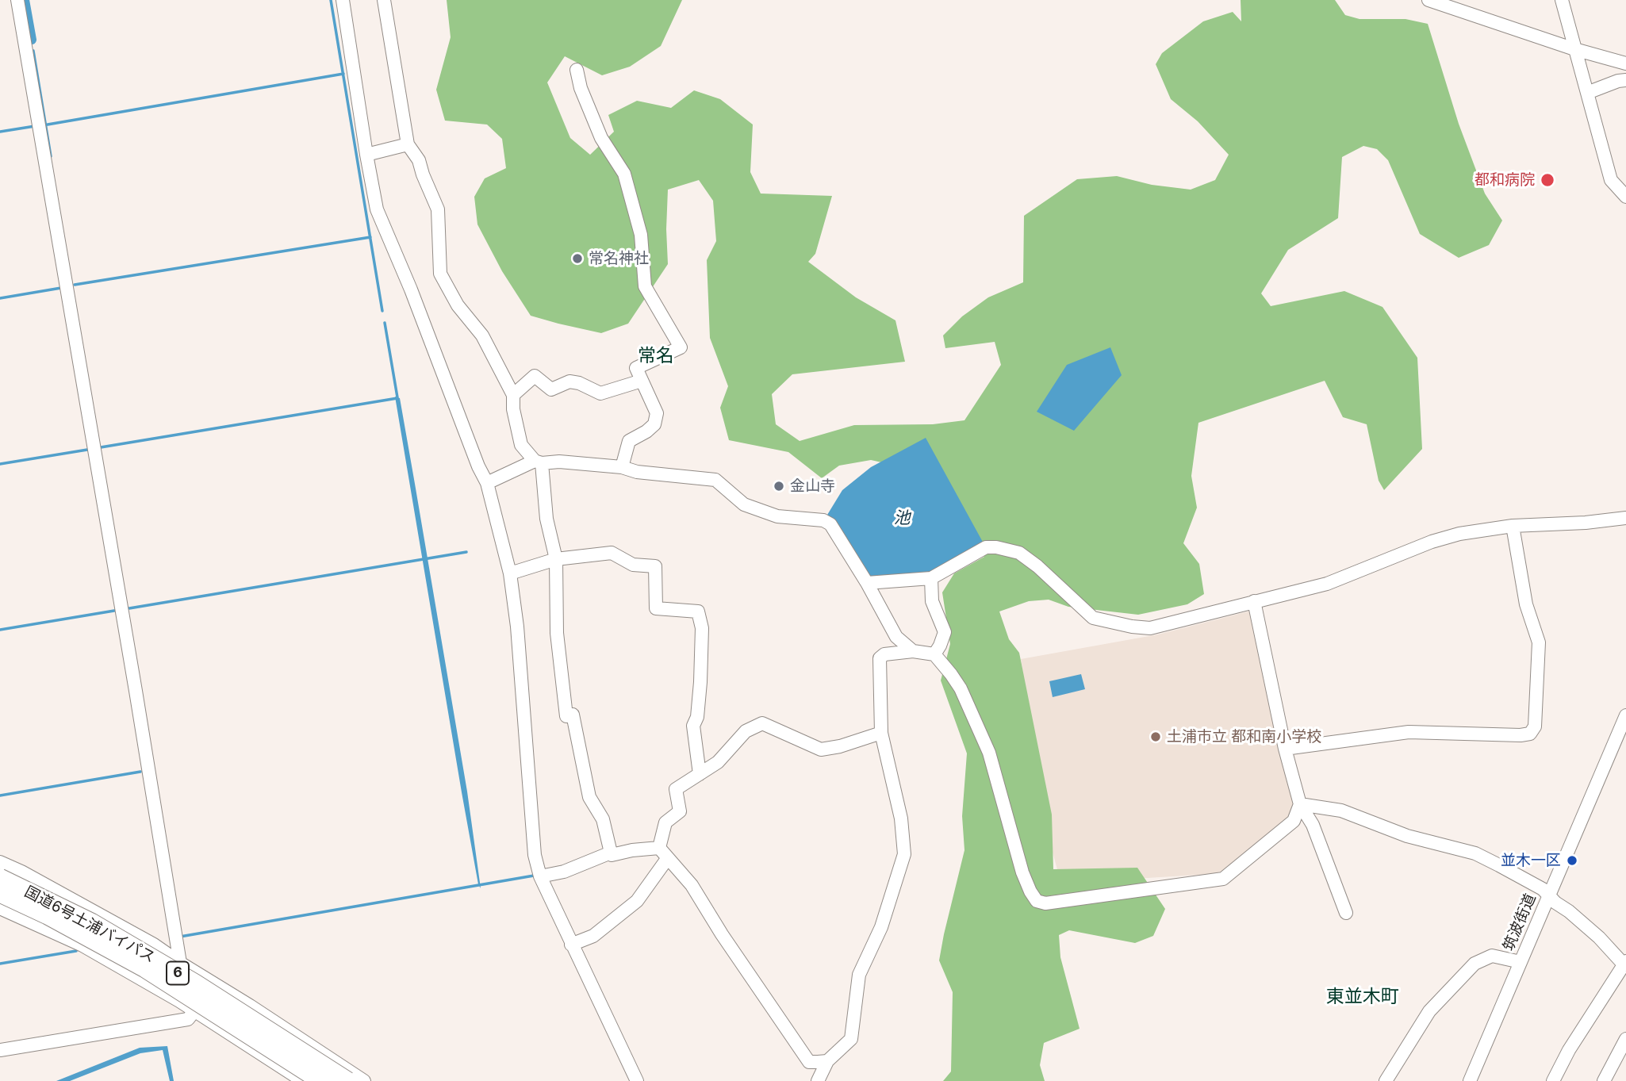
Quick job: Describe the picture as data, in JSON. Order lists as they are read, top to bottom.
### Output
{
  "streets": {
    "highway": ["国道6号土浦バイパス", "6"],
    "street": ["筑波街道"]
  },
  "districts": ["常名", "東並木町"],
  "water": ["池"],
  "places": [
    "都和病院",
    "常名神社",
    "金山寺",
    "土浦市立 都和南小学校",
    "並木一区"
  ]
}
